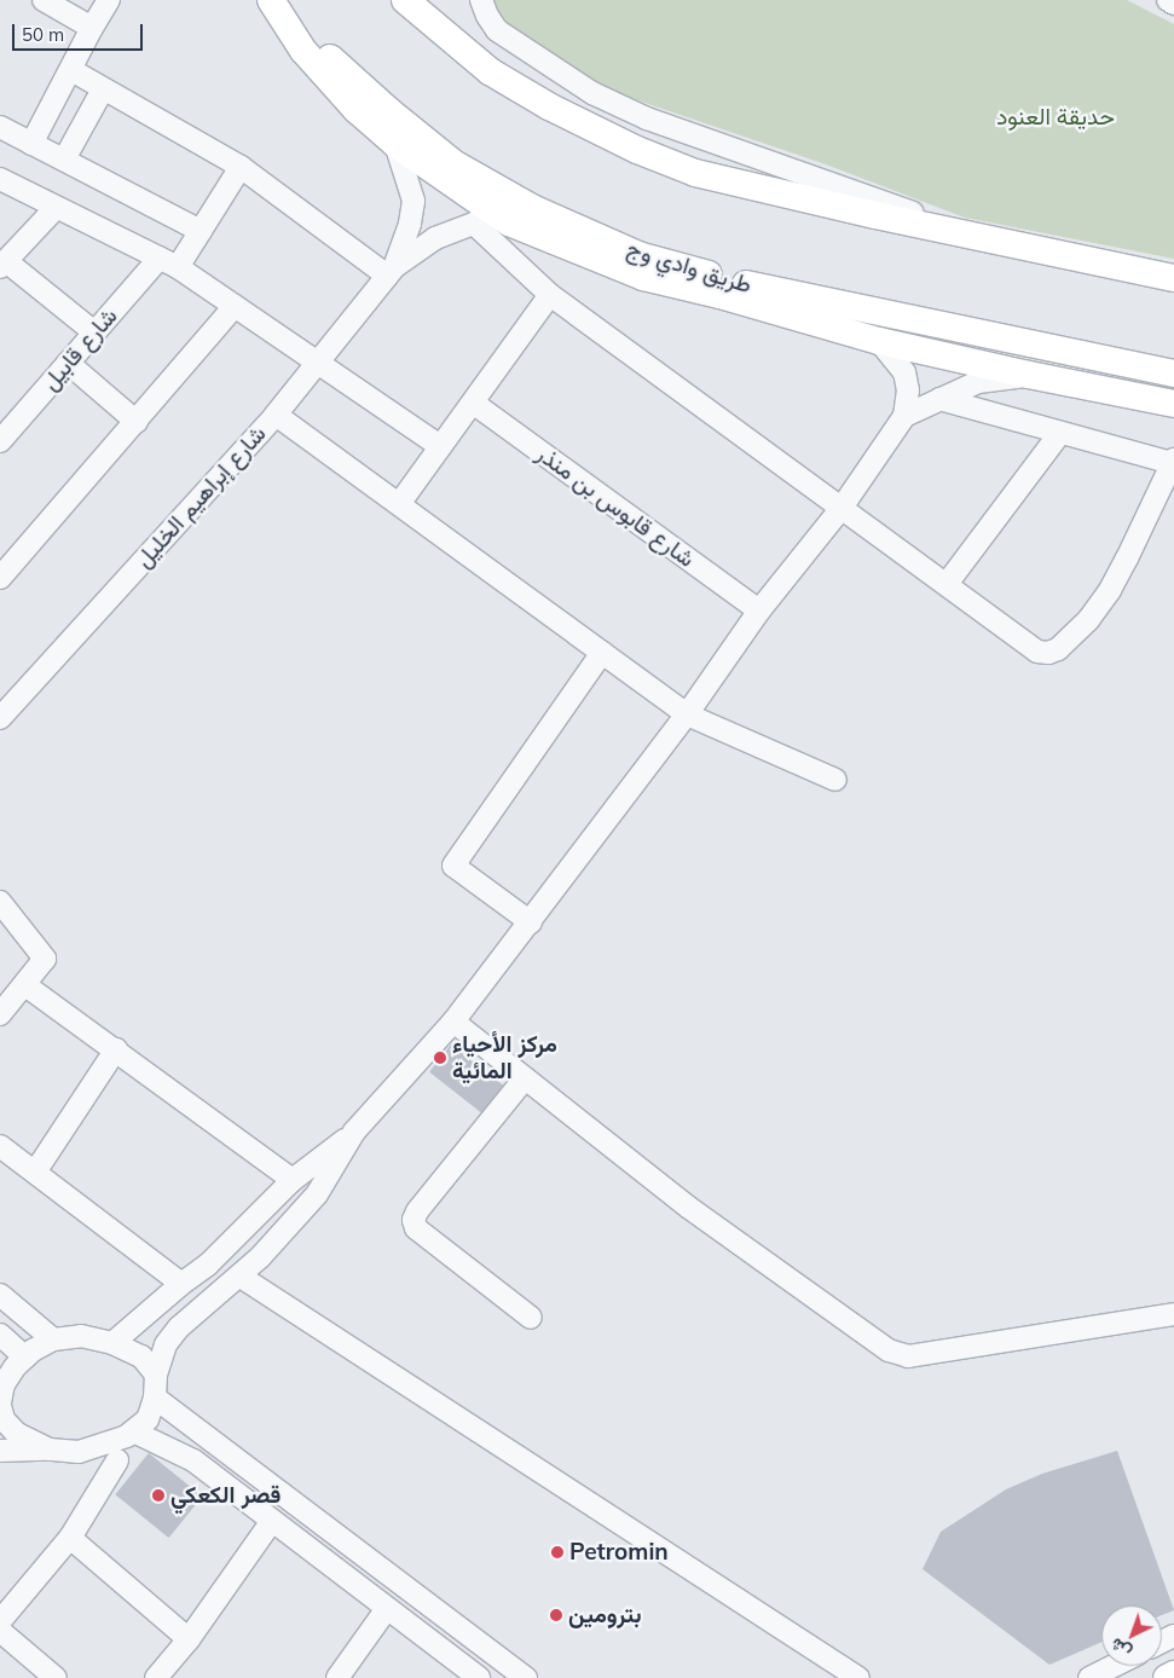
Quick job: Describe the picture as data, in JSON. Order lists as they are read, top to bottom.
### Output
{
  "streets": {
    "main road": ["طريق وادي وج"],
    "street": ["شارع قابيل", "شارع إبراهيم الخليل", "شارع قابوس بن منذر"]
  },
  "parks": ["حديقة العنود"],
  "places": [
    "مركز الأحياء المائية",
    "قصر الكعكي",
    "Petromin",
    "بترومين"
  ],
  "scale_bar": "50 m",
  "north": "bottom left"
}
